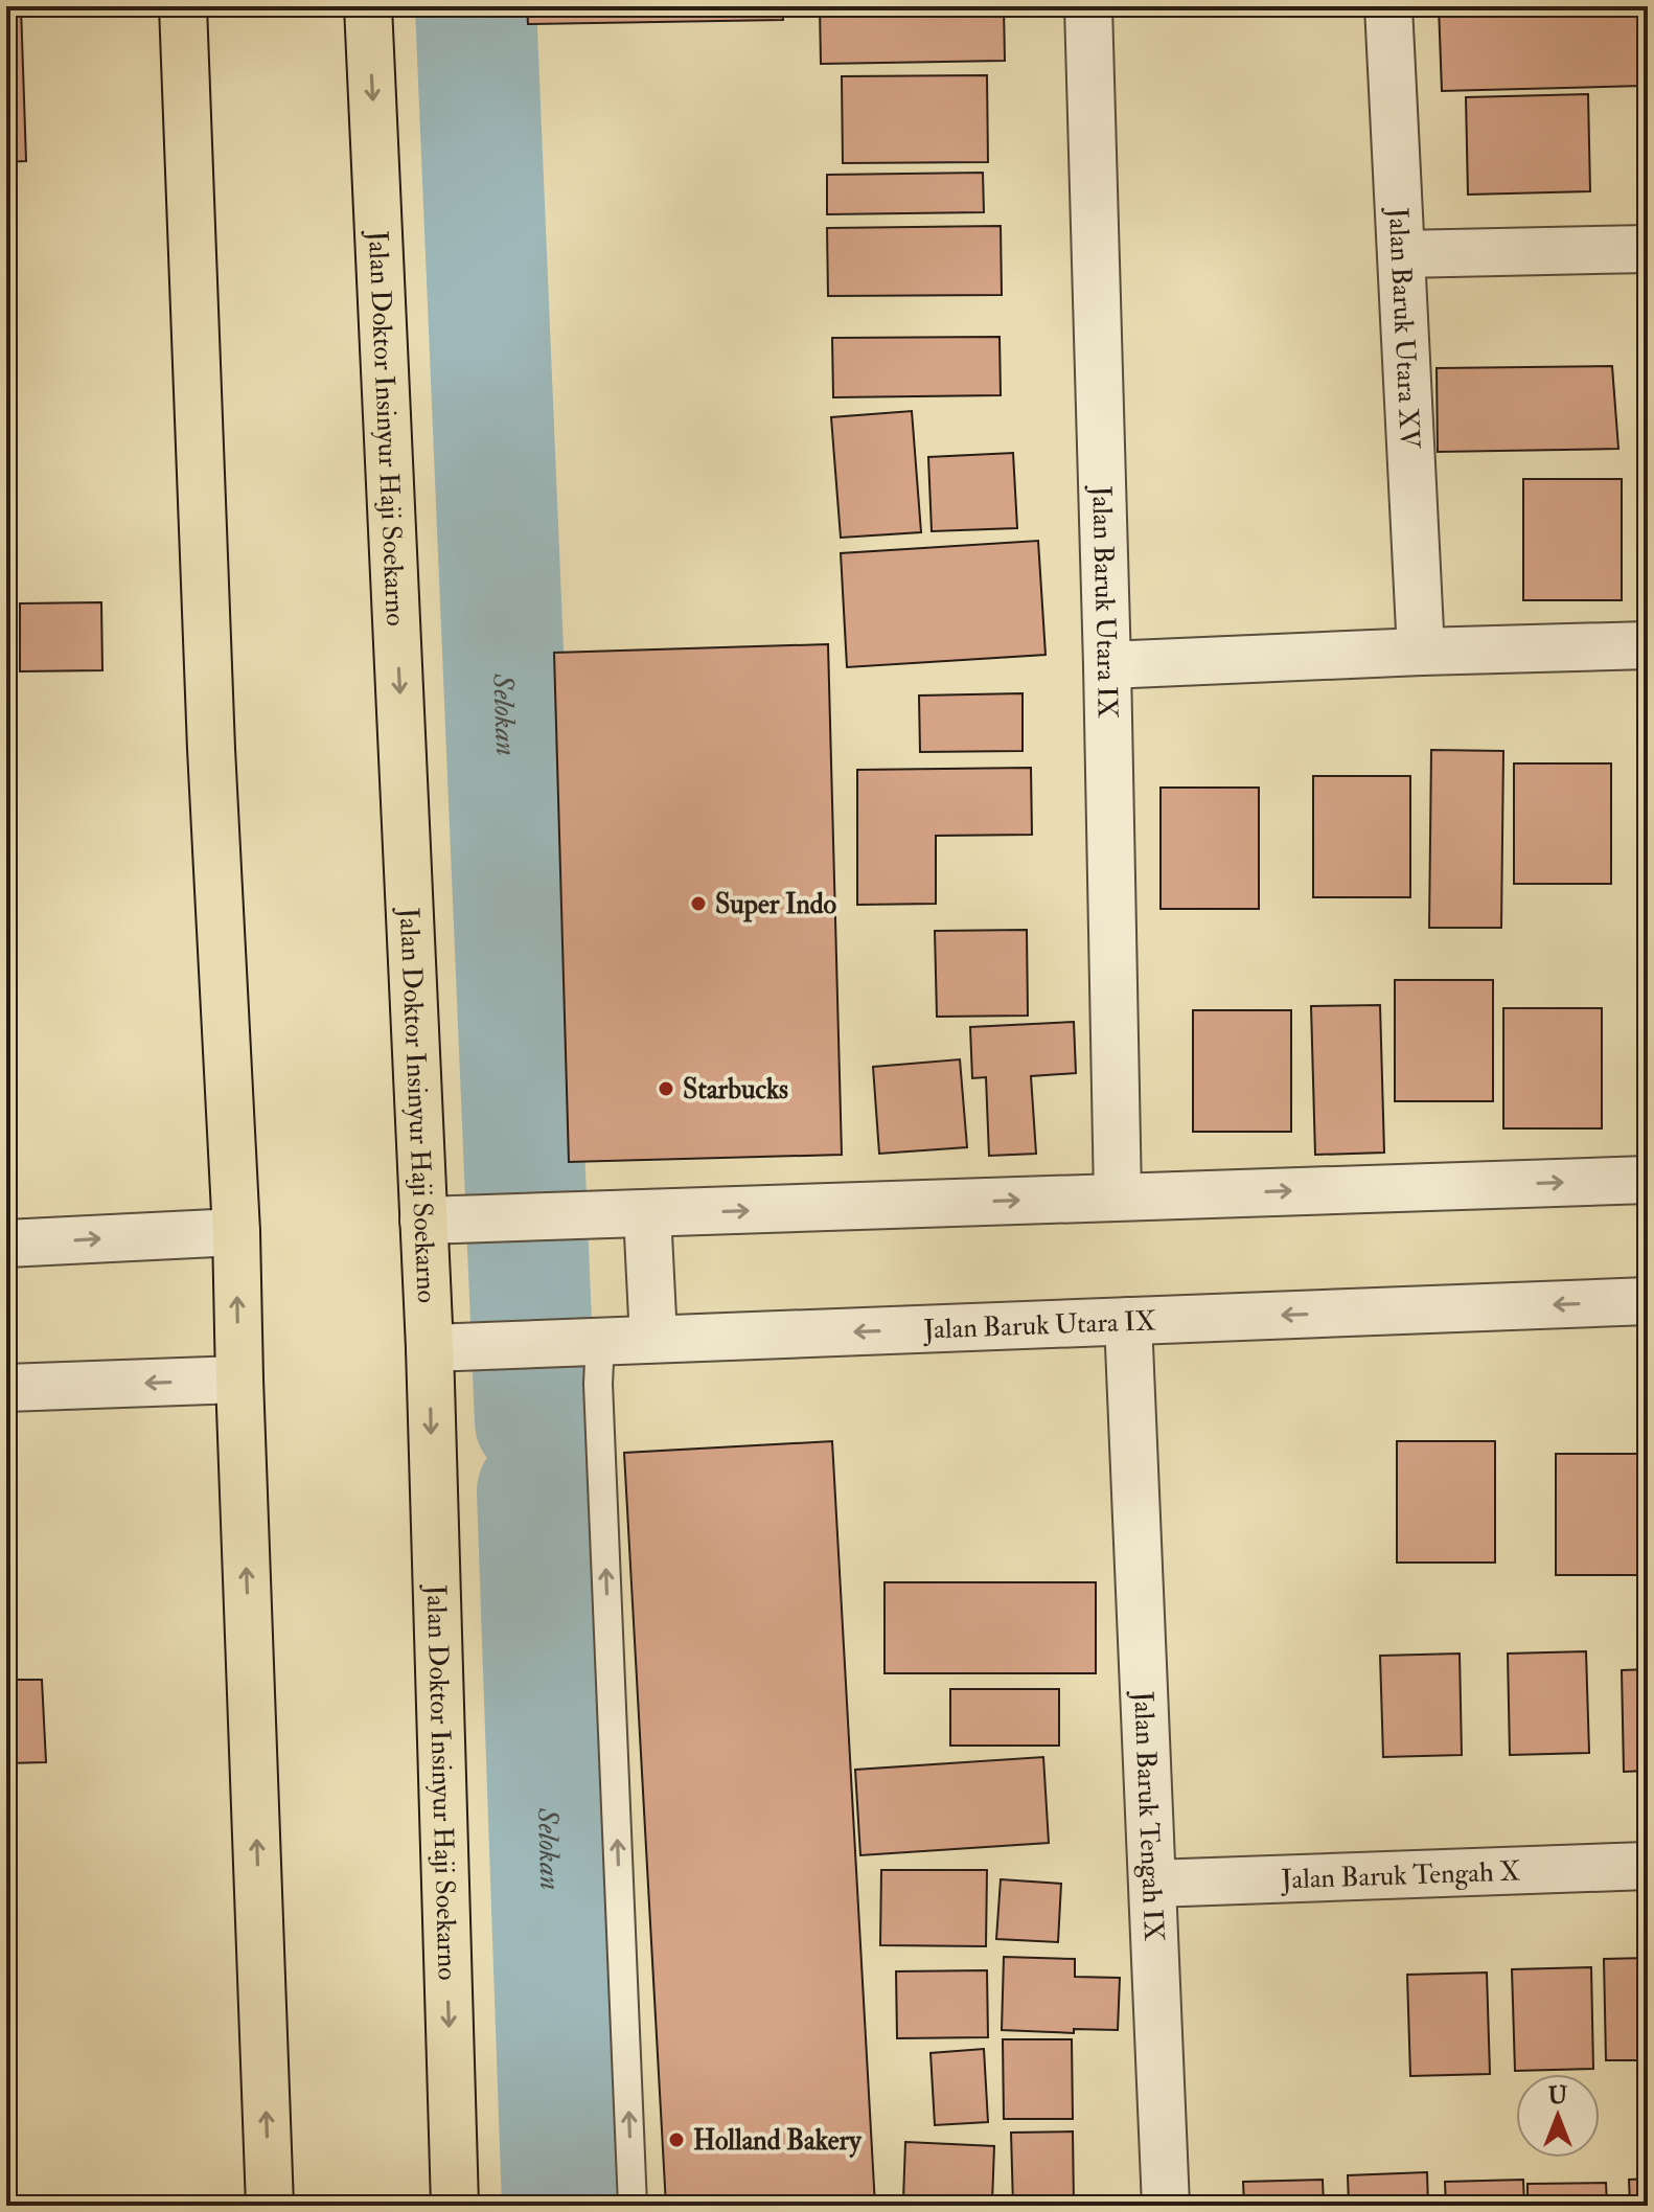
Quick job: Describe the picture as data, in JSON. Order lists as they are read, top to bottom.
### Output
{
  "streets": {
    "main road": ["Jalan Doktor Insinyur Haji Soekarno"],
    "street": [
      "Jalan Baruk Utara XV",
      "Jalan Baruk Utara IX",
      "Jalan Baruk Tengah IX",
      "Jalan Baruk Tengah X"
    ]
  },
  "crossings": [
    ["Jalan Doktor Insinyur Haji Soekarno", "Jalan Baruk Utara IX"],
    ["Jalan Baruk Utara IX", "Jalan Baruk Tengah IX"],
    ["Jalan Baruk Tengah IX", "Jalan Baruk Tengah X"]
  ],
  "water": ["Selokan"],
  "places": ["Super Indo", "Starbucks", "Holland Bakery"],
  "north": "top"
}
